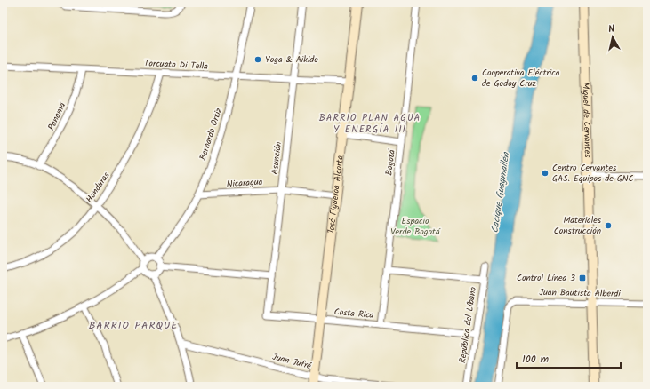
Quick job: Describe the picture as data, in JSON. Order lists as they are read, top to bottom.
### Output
{
  "streets": {
    "street": [
      "Torcuato Di Tella",
      "Panamá",
      "Miguel de Cervantes",
      "Bernardo Ortiz",
      "Asunción",
      "Bogotá",
      "Nicaragua",
      "Honduras",
      "José Figueroa Alcorta",
      "Juan Bautista Alberdi",
      "Costa Rica",
      "República del Líbano",
      "Juan Jufré"
    ]
  },
  "crossings": [
    ["Torcuato Di Tella", "Panamá"],
    ["Torcuato Di Tella", "Bernardo Ortiz"],
    ["Torcuato Di Tella", "Asunción"],
    ["Torcuato Di Tella", "Honduras"],
    ["Torcuato Di Tella", "José Figueroa Alcorta"],
    ["Miguel de Cervantes", "Juan Bautista Alberdi"],
    ["Bernardo Ortiz", "Nicaragua"],
    ["Asunción", "Nicaragua"],
    ["Asunción", "Costa Rica"],
    ["Bogotá", "Costa Rica"],
    ["Nicaragua", "José Figueroa Alcorta"],
    ["José Figueroa Alcorta", "Costa Rica"],
    ["José Figueroa Alcorta", "Juan Jufré"],
    ["Costa Rica", "República del Líbano"]
  ],
  "districts": ["BARRIO PLAN AGUA Y ENERGÍA III", "BARRIO PARQUE"],
  "water": ["Cacique Guaymallén"],
  "parks": ["Espacio Verde Bogotá"],
  "places": {
    "other": [
      "Yoga & Aikido",
      "Cooperativa Eléctrica de Godoy Cruz",
      "Centro Cervantes GAS. Equipos de GNC",
      "Materiales Construcción"
    ],
    "transit": ["Control Línea 3"]
  },
  "scale_bar": "100 m",
  "north": "top"
}
